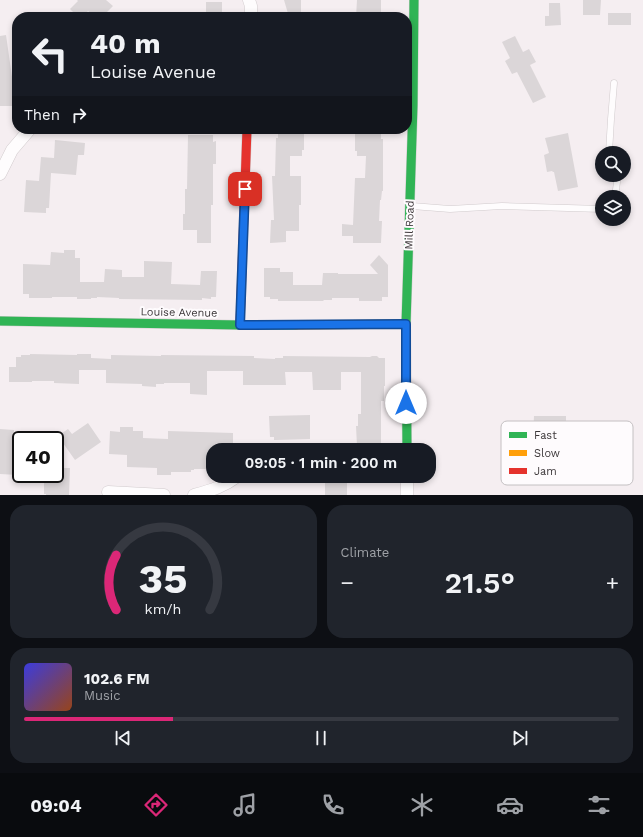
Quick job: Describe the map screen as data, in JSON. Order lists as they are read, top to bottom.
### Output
{
  "streets": {
    "street": ["Mill Road", "Louise Avenue"]
  },
  "crossings": [
    ["Mill Road", "Louise Avenue"]
  ],
  "legend": ["Fast", "Slow", "Jam"],
  "page": {
    "turn": ["40 m", "Louise Avenue"],
    "then": "Then",
    "limit": "40",
    "trip": "09:05 · 1 min · 200 m",
    "tile": "Climate",
    "heat": ["−", "21.5°", "+"],
    "song": ["102.6 FM", "Music"],
    "tabs": "09:04",
    "gauge": ["35", "km/h"]
  }
}
